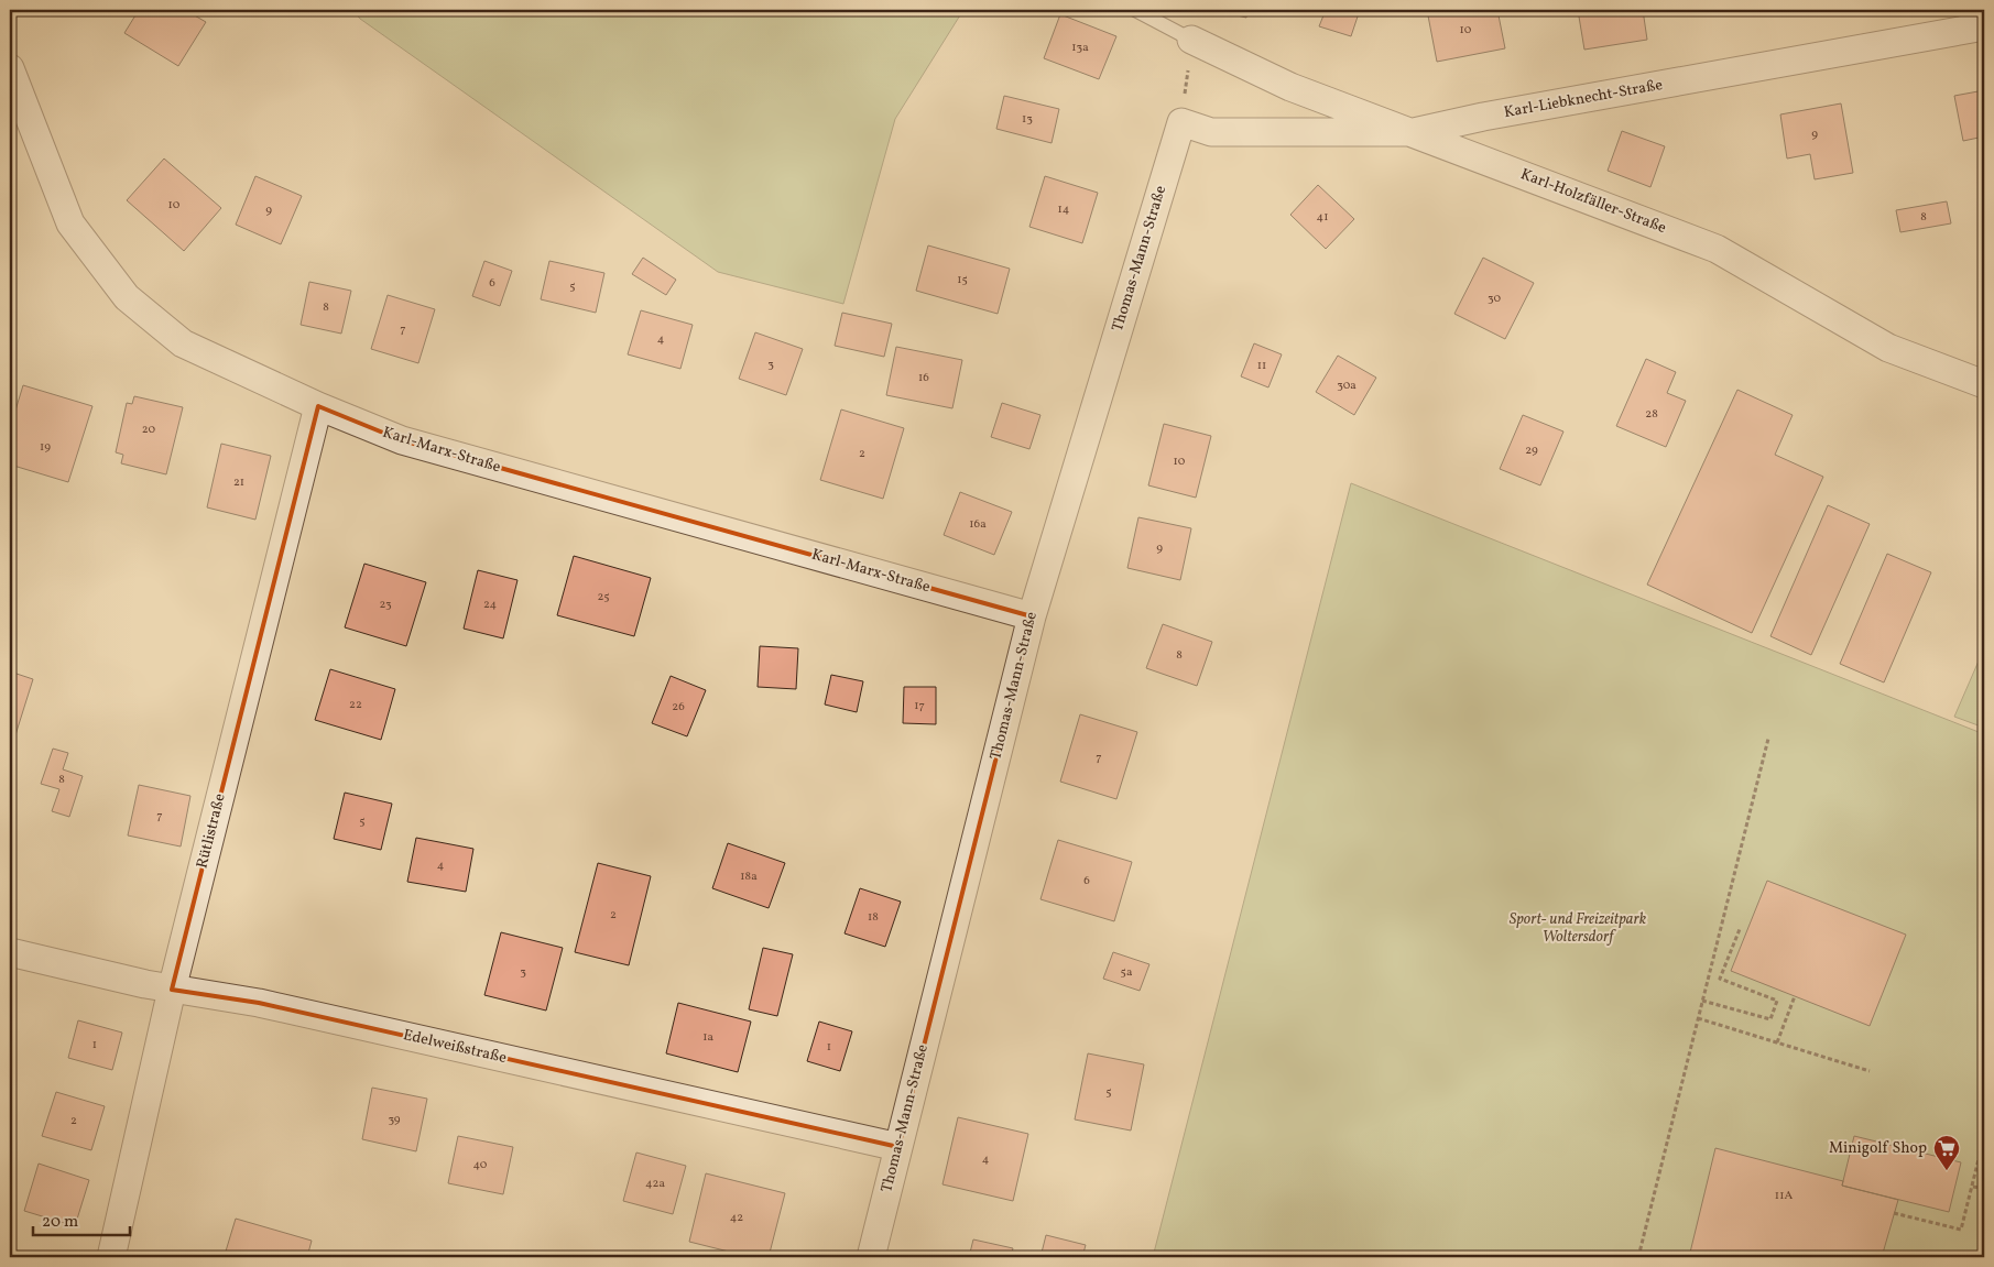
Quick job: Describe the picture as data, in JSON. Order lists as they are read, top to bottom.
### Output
{
  "streets": {
    "street": [
      "Karl-Liebknecht-Straße",
      "Karl-Holzfäller-Straße",
      "Thomas-Mann-Straße",
      "Karl-Marx-Straße",
      "Rütlistraße",
      "Edelweißstraße"
    ]
  },
  "crossings": [
    ["Karl-Liebknecht-Straße", "Karl-Holzfäller-Straße"],
    ["Karl-Liebknecht-Straße", "Thomas-Mann-Straße"],
    ["Thomas-Mann-Straße", "Karl-Marx-Straße"],
    ["Thomas-Mann-Straße", "Edelweißstraße"],
    ["Karl-Marx-Straße", "Rütlistraße"],
    ["Rütlistraße", "Edelweißstraße"]
  ],
  "parks": ["Sport- und Freizeitpark Woltersdorf"],
  "places": {
    "supermarket": ["Minigolf Shop"]
  },
  "house_numbers": [
    "10",
    "13a",
    "13",
    "9",
    "10",
    "14",
    "9",
    "41",
    "8",
    "15",
    "6",
    "5",
    "30",
    "8",
    "7",
    "4",
    "3",
    "11",
    "16",
    "30a",
    "28",
    "20",
    "19",
    "29",
    "2",
    "10",
    "21",
    "16a",
    "9",
    "25",
    "23",
    "24",
    "8",
    "22",
    "17",
    "26",
    "7",
    "8",
    "7",
    "5",
    "4",
    "18a",
    "6",
    "2",
    "18",
    "3",
    "5a",
    "1a",
    "1",
    "1",
    "5",
    "39",
    "2",
    "4",
    "40",
    "42a",
    "11A",
    "42"
  ],
  "scale_bar": "20 m"
}
